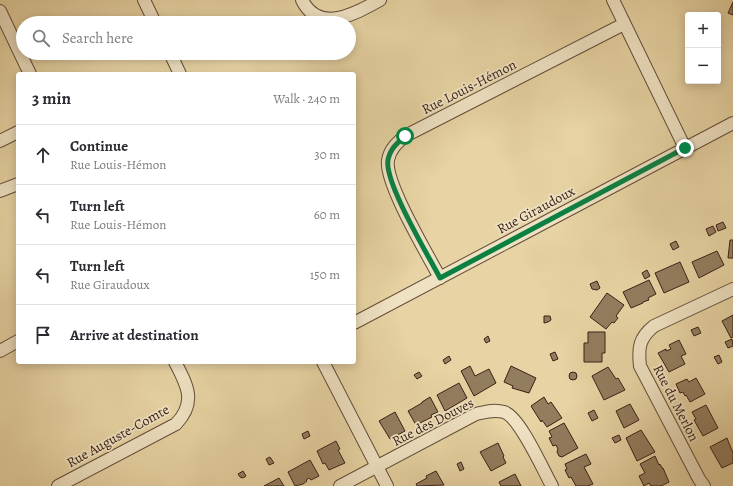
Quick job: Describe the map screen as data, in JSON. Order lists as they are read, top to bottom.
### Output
{
  "streets": {
    "street": [
      "Rue Louis-Hémon",
      "Rue Giraudoux",
      "Rue du Merlon",
      "Rue des Douves",
      "Rue Auguste-Comte"
    ]
  },
  "crossings": [
    ["Rue Louis-Hémon", "Rue Giraudoux"]
  ],
  "page": {
    "map_buttons": ["+", "−"],
    "search": "Search here",
    "heading": ["3 min", "Walk · 240 m"],
    "list": [
      ["Continue", "Rue Louis-Hémon", "30 m"],
      ["Turn left", "Rue Louis-Hémon", "60 m"],
      ["Turn left", "Rue Giraudoux", "150 m"],
      "Arrive at destination"
    ]
  }
}
